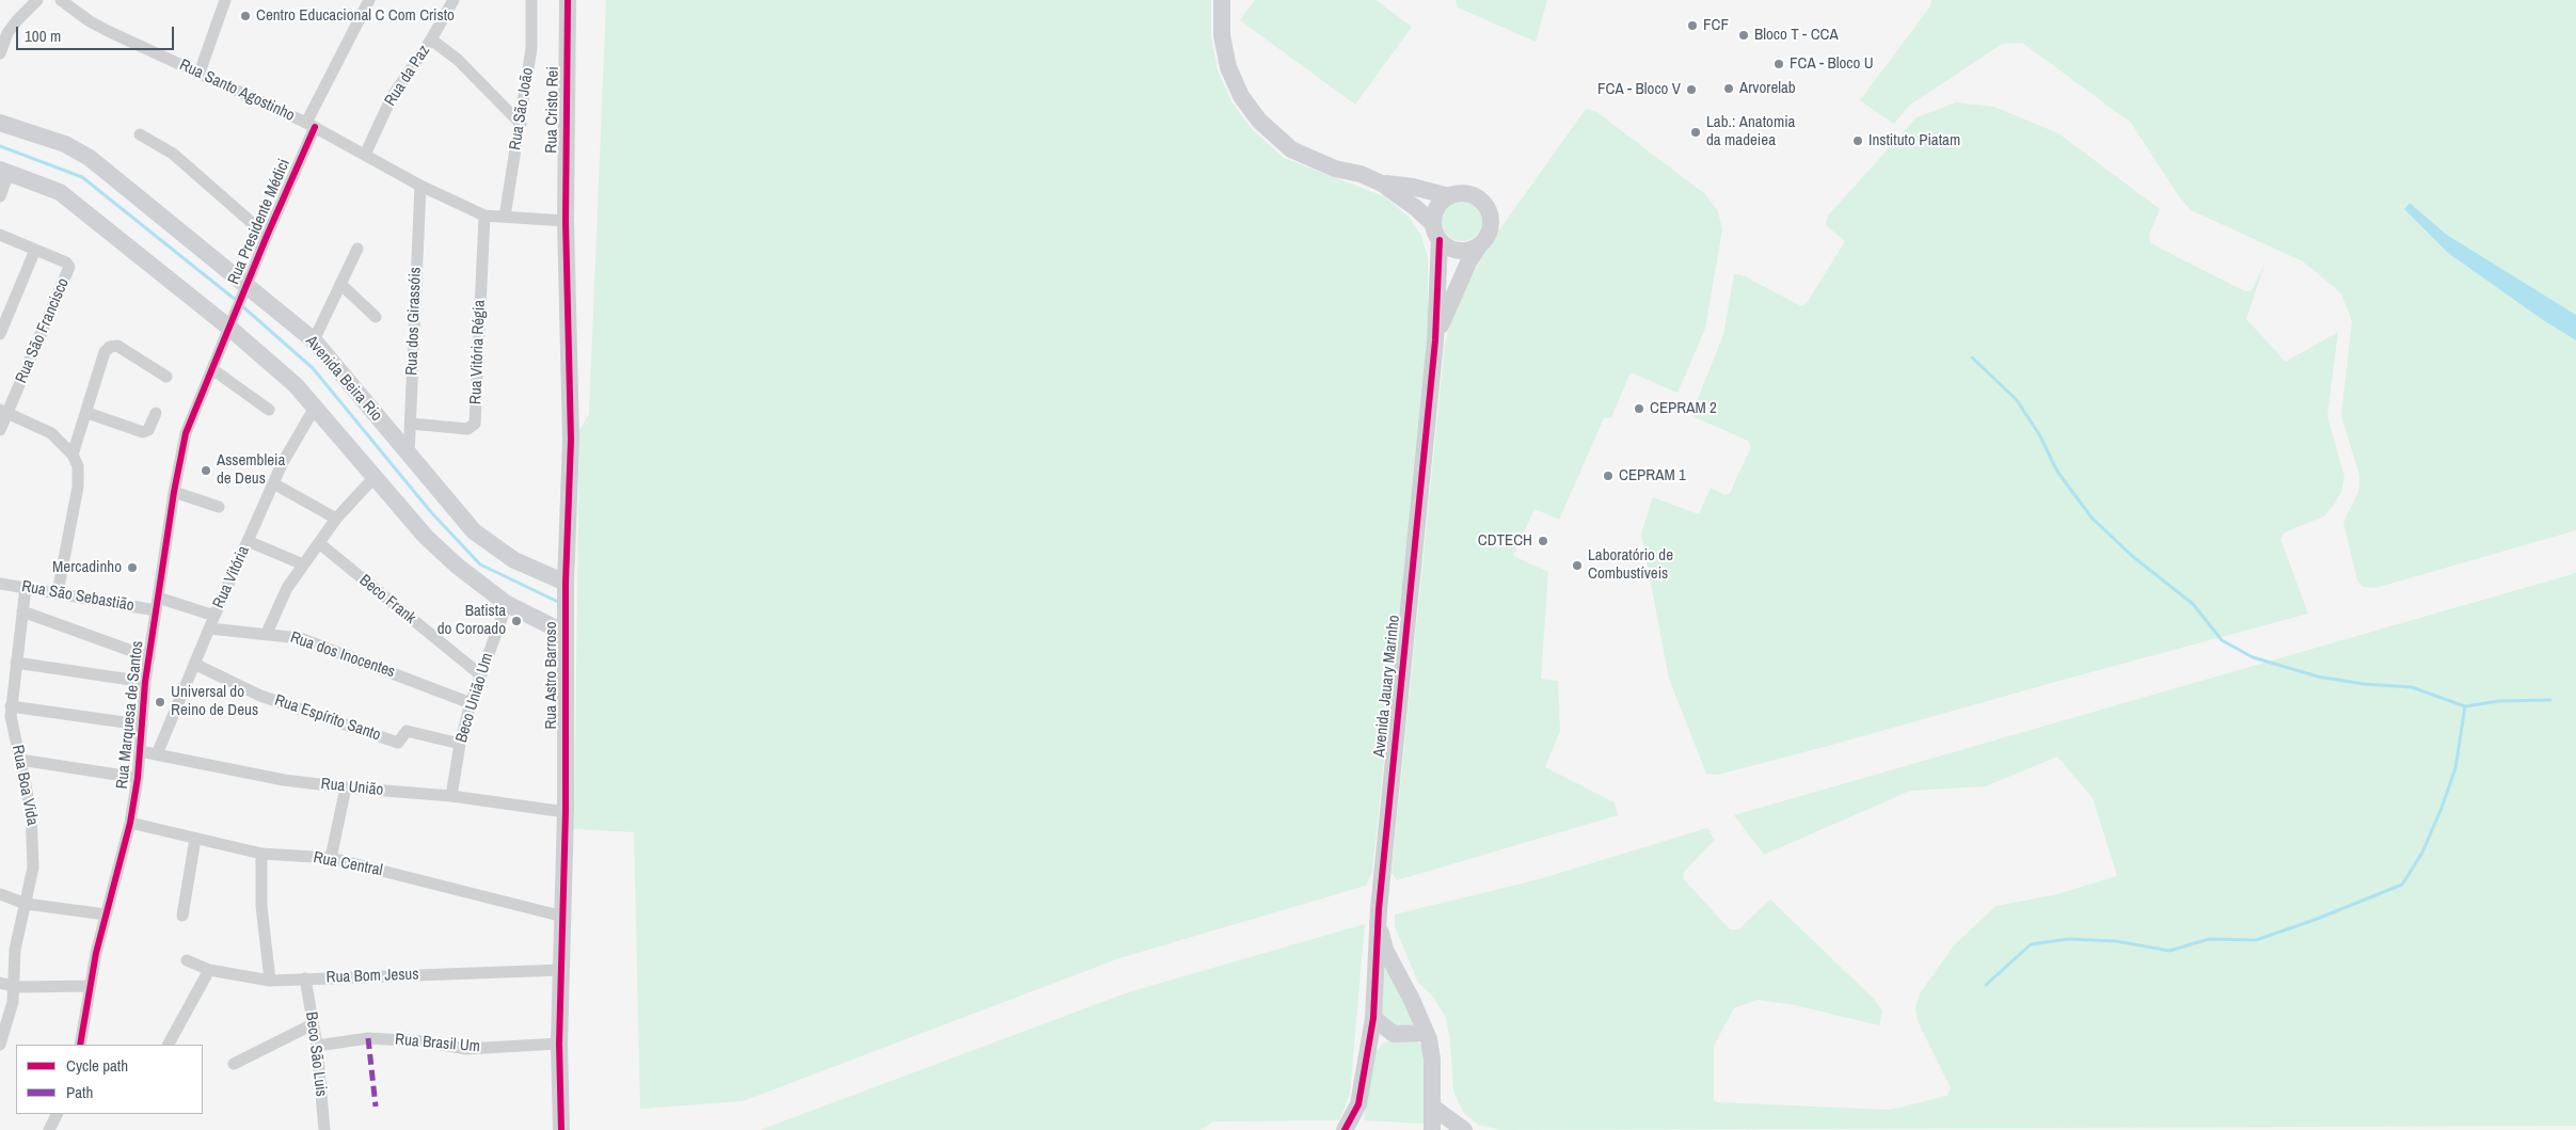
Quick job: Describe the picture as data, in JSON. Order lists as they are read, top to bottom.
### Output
{
  "streets": {
    "street": [
      "Rua da Paz",
      "Rua Santo Agostinho",
      "Rua São João",
      "Rua Cristo Rei",
      "Rua Presidente Médici",
      "Rua dos Girassóis",
      "Rua São Francisco",
      "Rua Vitória Régia",
      "Avenida Beira Rio",
      "Rua Vitória",
      "Rua São Sebastião",
      "Beco Frank",
      "Rua dos Inocentes",
      "Rua Astro Barroso",
      "Avenida Jauary Marinho",
      "Beco União Um",
      "Rua Marquesa de Santos",
      "Rua Espírito Santo",
      "Rua Boa Vida",
      "Rua União",
      "Rua Central",
      "Rua Bom Jesus",
      "Rua Brasil Um",
      "Beco São Luis"
    ]
  },
  "crossings": [
    ["Rua da Paz", "Rua Santo Agostinho"],
    ["Rua Santo Agostinho", "Rua São João"],
    ["Rua Santo Agostinho", "Rua Cristo Rei"],
    ["Rua Santo Agostinho", "Rua Presidente Médici"],
    ["Rua Santo Agostinho", "Rua dos Girassóis"],
    ["Rua Santo Agostinho", "Rua Vitória Régia"],
    ["Rua Santo Agostinho", "Rua Astro Barroso"],
    ["Rua Cristo Rei", "Rua Astro Barroso"],
    ["Rua Presidente Médici", "Avenida Beira Rio"],
    ["Rua Presidente Médici", "Rua Marquesa de Santos"],
    ["Rua dos Girassóis", "Rua Vitória Régia"],
    ["Rua dos Girassóis", "Avenida Beira Rio"],
    ["Avenida Beira Rio", "Rua Astro Barroso"],
    ["Rua Vitória", "Rua dos Inocentes"],
    ["Rua Vitória", "Rua Espírito Santo"],
    ["Rua Vitória", "Rua União"],
    ["Rua São Sebastião", "Rua Marquesa de Santos"],
    ["Rua São Sebastião", "Rua Boa Vida"],
    ["Beco Frank", "Beco União Um"],
    ["Rua dos Inocentes", "Beco União Um"],
    ["Rua Astro Barroso", "Rua União"],
    ["Rua Astro Barroso", "Rua Central"],
    ["Rua Astro Barroso", "Rua Bom Jesus"],
    ["Rua Astro Barroso", "Rua Brasil Um"],
    ["Beco União Um", "Rua Espírito Santo"],
    ["Beco União Um", "Rua União"],
    ["Rua Marquesa de Santos", "Rua União"],
    ["Rua Marquesa de Santos", "Rua Central"],
    ["Rua Bom Jesus", "Beco São Luis"],
    ["Rua Brasil Um", "Beco São Luis"]
  ],
  "places": [
    "Centro Educacional C Com Cristo",
    "FCF",
    "Bloco T - CCA",
    "FCA - Bloco U",
    "Arvorelab",
    "FCA - Bloco V",
    "Lab.: Anatomia da madeiea",
    "Instituto Piatam",
    "CEPRAM 2",
    "Assembleia de Deus",
    "CEPRAM 1",
    "CDTECH",
    "Laboratório de Combustíveis",
    "Mercadinho",
    "Batista do Coroado",
    "Universal do Reino de Deus"
  ],
  "legend": ["Cycle path", "Path"],
  "scale_bar": "100 m"
}
